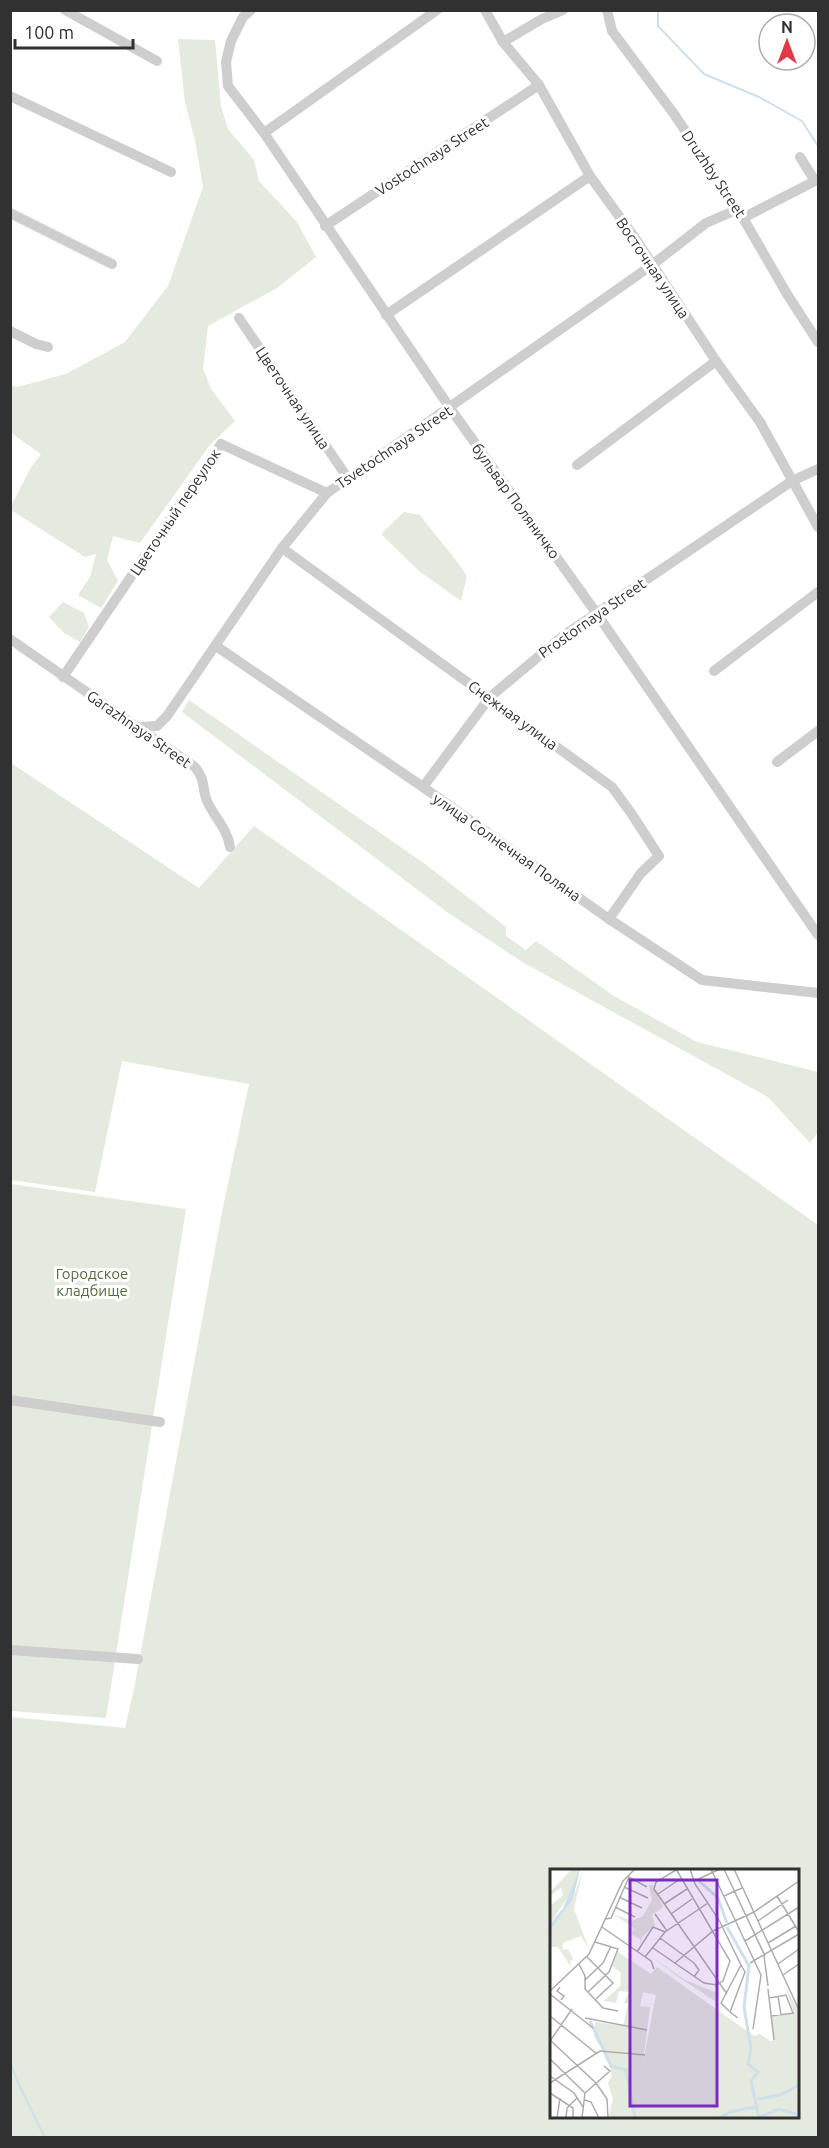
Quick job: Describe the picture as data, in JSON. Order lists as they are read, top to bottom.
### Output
{
  "streets": {
    "street": [
      "Vostochnaya Street",
      "Druzhby Street",
      "Восточная улица",
      "Цветочная улица",
      "Tsvetochnaya Street",
      "бульвар Поляничко",
      "Цветочный переулок",
      "Prostornaya Street",
      "Снежная улица",
      "Garazhnaya Street",
      "улица Солнечная Поляна"
    ]
  },
  "crossings": [
    ["Vostochnaya Street", "Восточная улица"],
    ["Vostochnaya Street", "бульвар Поляничко"],
    ["Druzhby Street", "Tsvetochnaya Street"],
    ["Восточная улица", "Tsvetochnaya Street"],
    ["Восточная улица", "Prostornaya Street"],
    ["Цветочная улица", "Tsvetochnaya Street"],
    ["Tsvetochnaya Street", "бульвар Поляничко"],
    ["Tsvetochnaya Street", "Цветочный переулок"],
    ["Tsvetochnaya Street", "Снежная улица"],
    ["Tsvetochnaya Street", "Garazhnaya Street"],
    ["Tsvetochnaya Street", "улица Солнечная Поляна"],
    ["бульвар Поляничко", "Prostornaya Street"],
    ["Цветочный переулок", "Garazhnaya Street"],
    ["Prostornaya Street", "Снежная улица"],
    ["Prostornaya Street", "улица Солнечная Поляна"],
    ["Снежная улица", "улица Солнечная Поляна"]
  ],
  "parks": ["Городское кладбище"],
  "scale_bar": "100 m",
  "north": "top"
}
